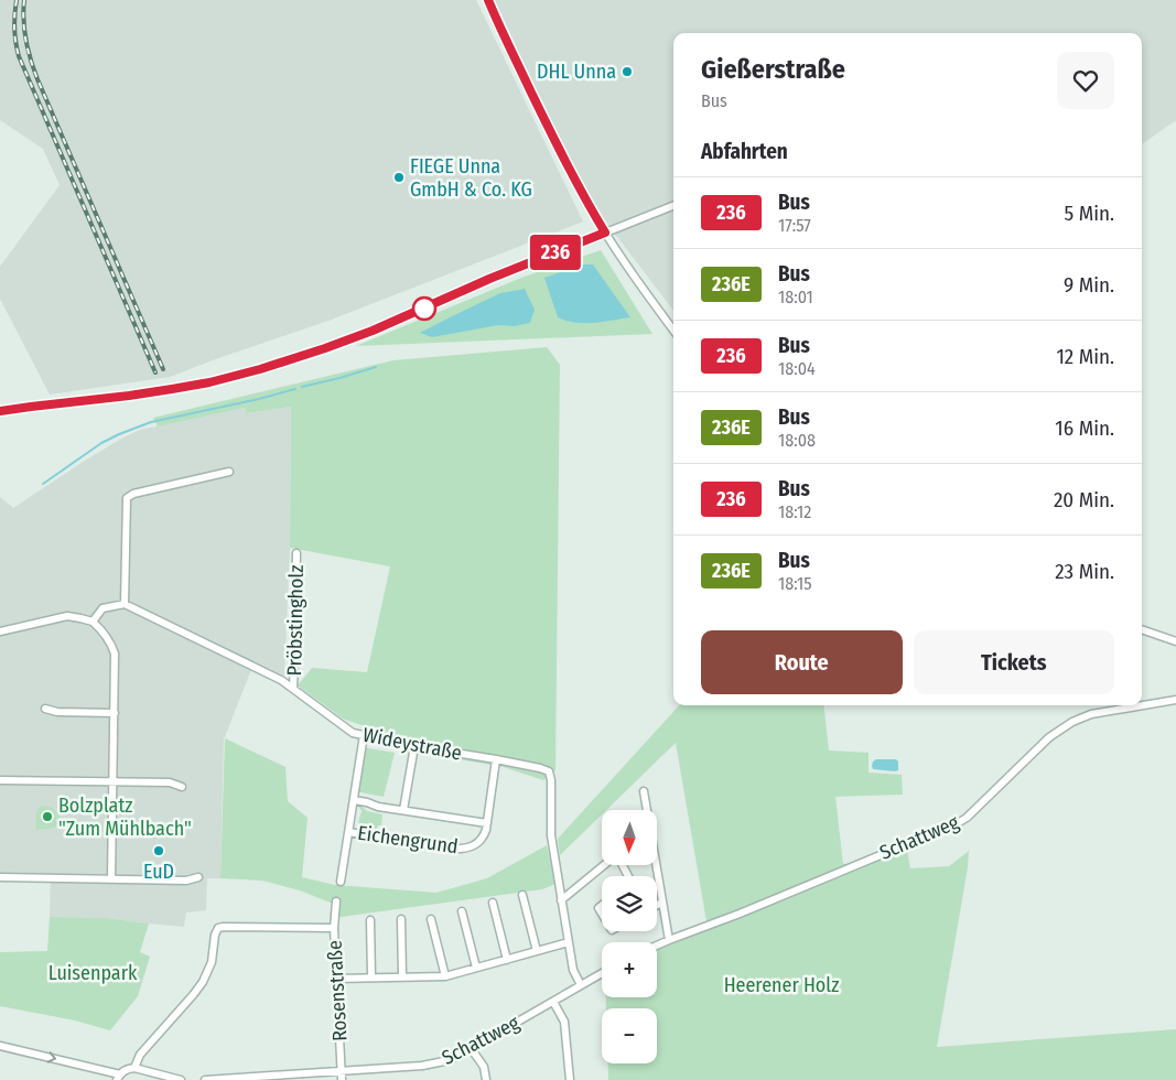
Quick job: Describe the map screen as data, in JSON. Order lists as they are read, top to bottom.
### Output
{
  "streets": {
    "street": [
      "Pröbstingholz",
      "Wideystraße",
      "Schattweg",
      "Eichengrund",
      "Rosenstraße"
    ]
  },
  "crossings": [
    ["Pröbstingholz", "Wideystraße"],
    ["Wideystraße", "Schattweg"],
    ["Wideystraße", "Eichengrund"],
    ["Schattweg", "Rosenstraße"]
  ],
  "parks": ["Luisenpark", "Heerener Holz"],
  "places": [
    "DHL Unna",
    "FIEGE Unna GmbH & Co. KG",
    "Bolzplatz \"Zum Mühlbach\"",
    "EuD"
  ],
  "lines": ["bus line 236"],
  "north": "bottom",
  "page": {
    "on_map": "236",
    "heading": [
      ["Gießerstraße", "Bus"],
      "Abfahrten"
    ],
    "list": [
      {
        "mark": "236",
        "name": "Bus",
        "note": "17:57",
        "value": "5 Min."
      },
      {
        "mark": "236E",
        "name": "Bus",
        "note": "18:01",
        "value": "9 Min."
      },
      {
        "mark": "236",
        "name": "Bus",
        "note": "18:04",
        "value": "12 Min."
      },
      {
        "mark": "236E",
        "name": "Bus",
        "note": "18:08",
        "value": "16 Min."
      },
      {
        "mark": "236",
        "name": "Bus",
        "note": "18:12",
        "value": "20 Min."
      },
      {
        "mark": "236E",
        "name": "Bus",
        "note": "18:15",
        "value": "23 Min."
      }
    ],
    "buttons": ["Route", "Tickets"],
    "map_buttons": ["+", "−"]
  }
}
